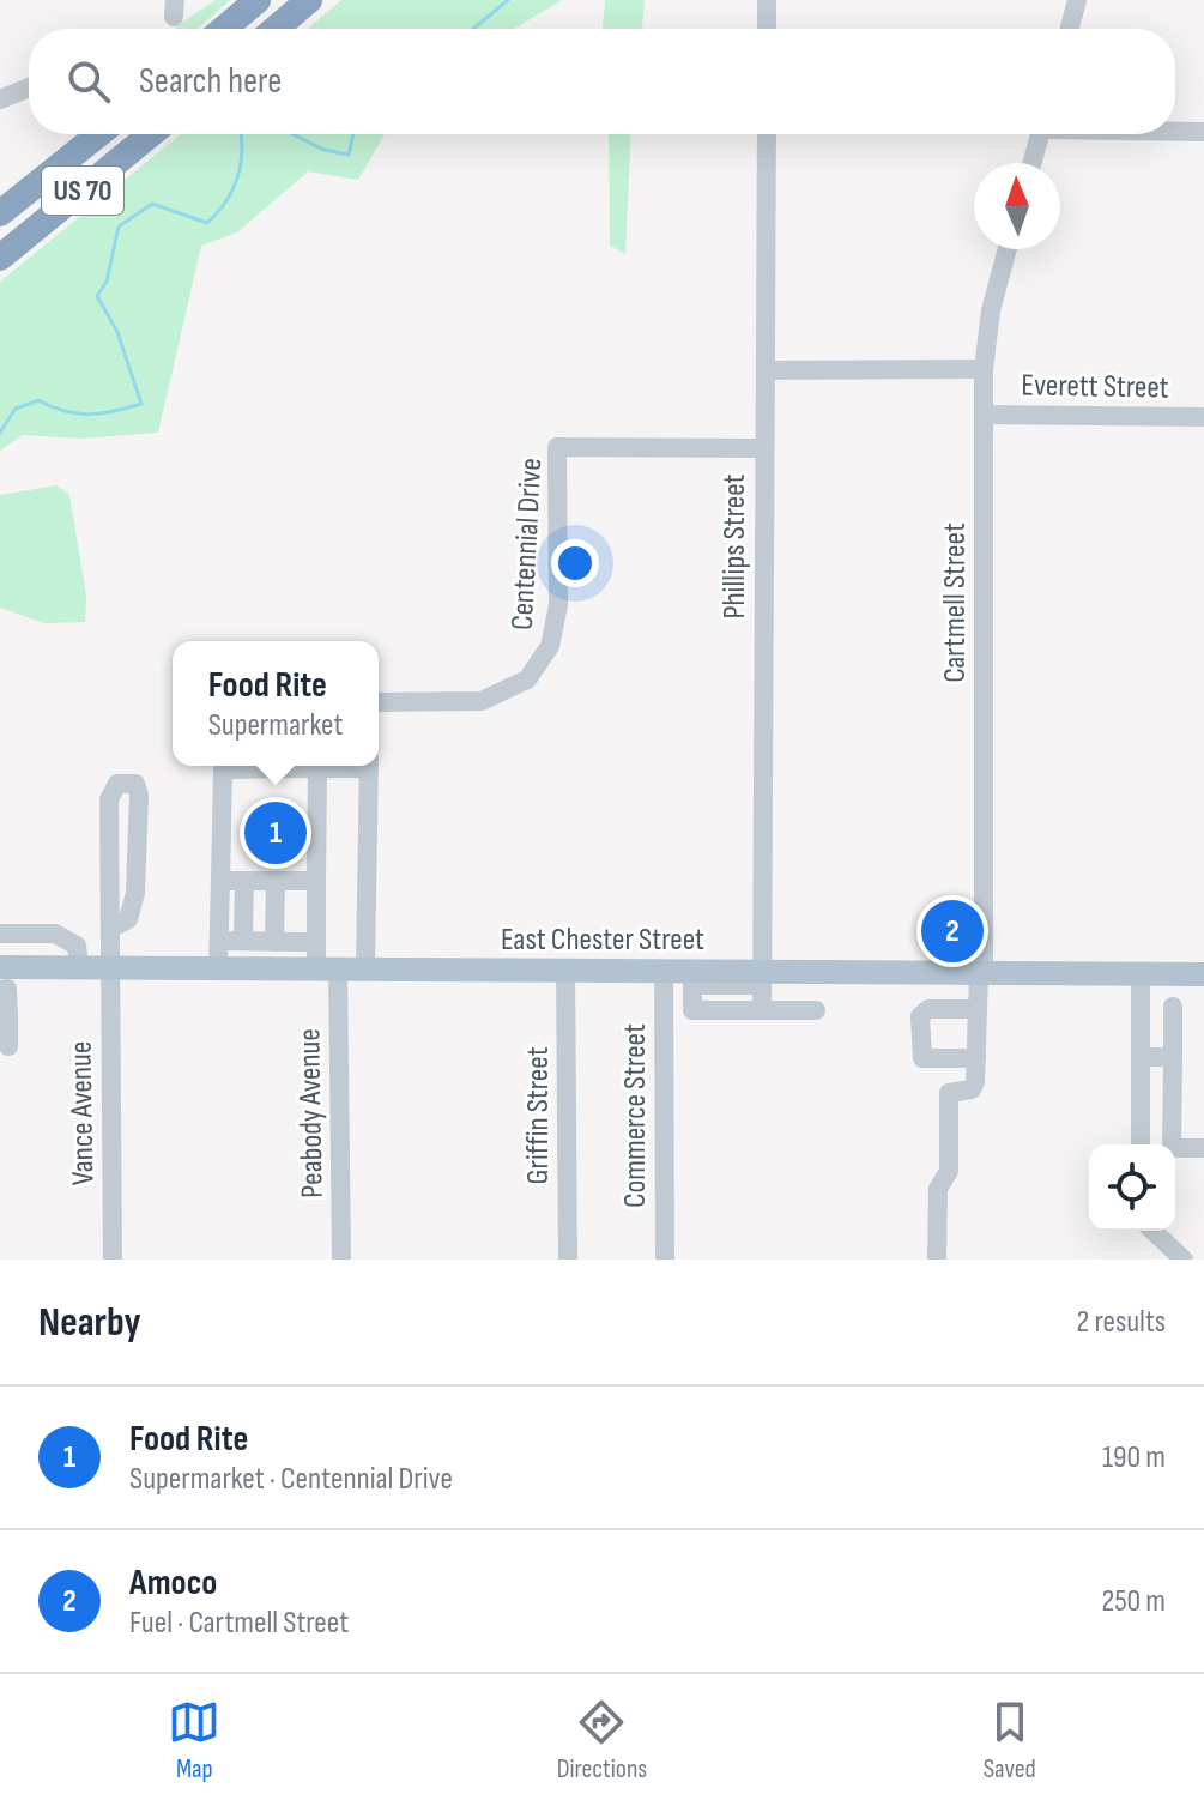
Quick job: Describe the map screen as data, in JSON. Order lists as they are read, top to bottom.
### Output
{
  "streets": {
    "highway": ["US 70"],
    "main road": ["East Chester Street"],
    "street": [
      "Everett Street",
      "Centennial Drive",
      "Phillips Street",
      "Cartmell Street",
      "Vance Avenue",
      "Peabody Avenue",
      "Griffin Street",
      "Commerce Street"
    ]
  },
  "crossings": [
    ["Everett Street", "Cartmell Street"],
    ["Centennial Drive", "Phillips Street"],
    ["Phillips Street", "East Chester Street"],
    ["Cartmell Street", "East Chester Street"],
    ["East Chester Street", "Vance Avenue"],
    ["East Chester Street", "Peabody Avenue"],
    ["East Chester Street", "Griffin Street"],
    ["East Chester Street", "Commerce Street"]
  ],
  "north": "top",
  "page": {
    "search": "Search here",
    "popup": ["Food Rite", "Supermarket"],
    "pins": ["1", "2"],
    "heading": ["Nearby", "2 results"],
    "list": [
      {
        "mark": "1",
        "name": "Food Rite",
        "note": "Supermarket · Centennial Drive",
        "value": "190 m"
      },
      {
        "mark": "2",
        "name": "Amoco",
        "note": "Fuel · Cartmell Street",
        "value": "250 m"
      }
    ],
    "nav": ["Map", "Directions", "Saved"]
  }
}
